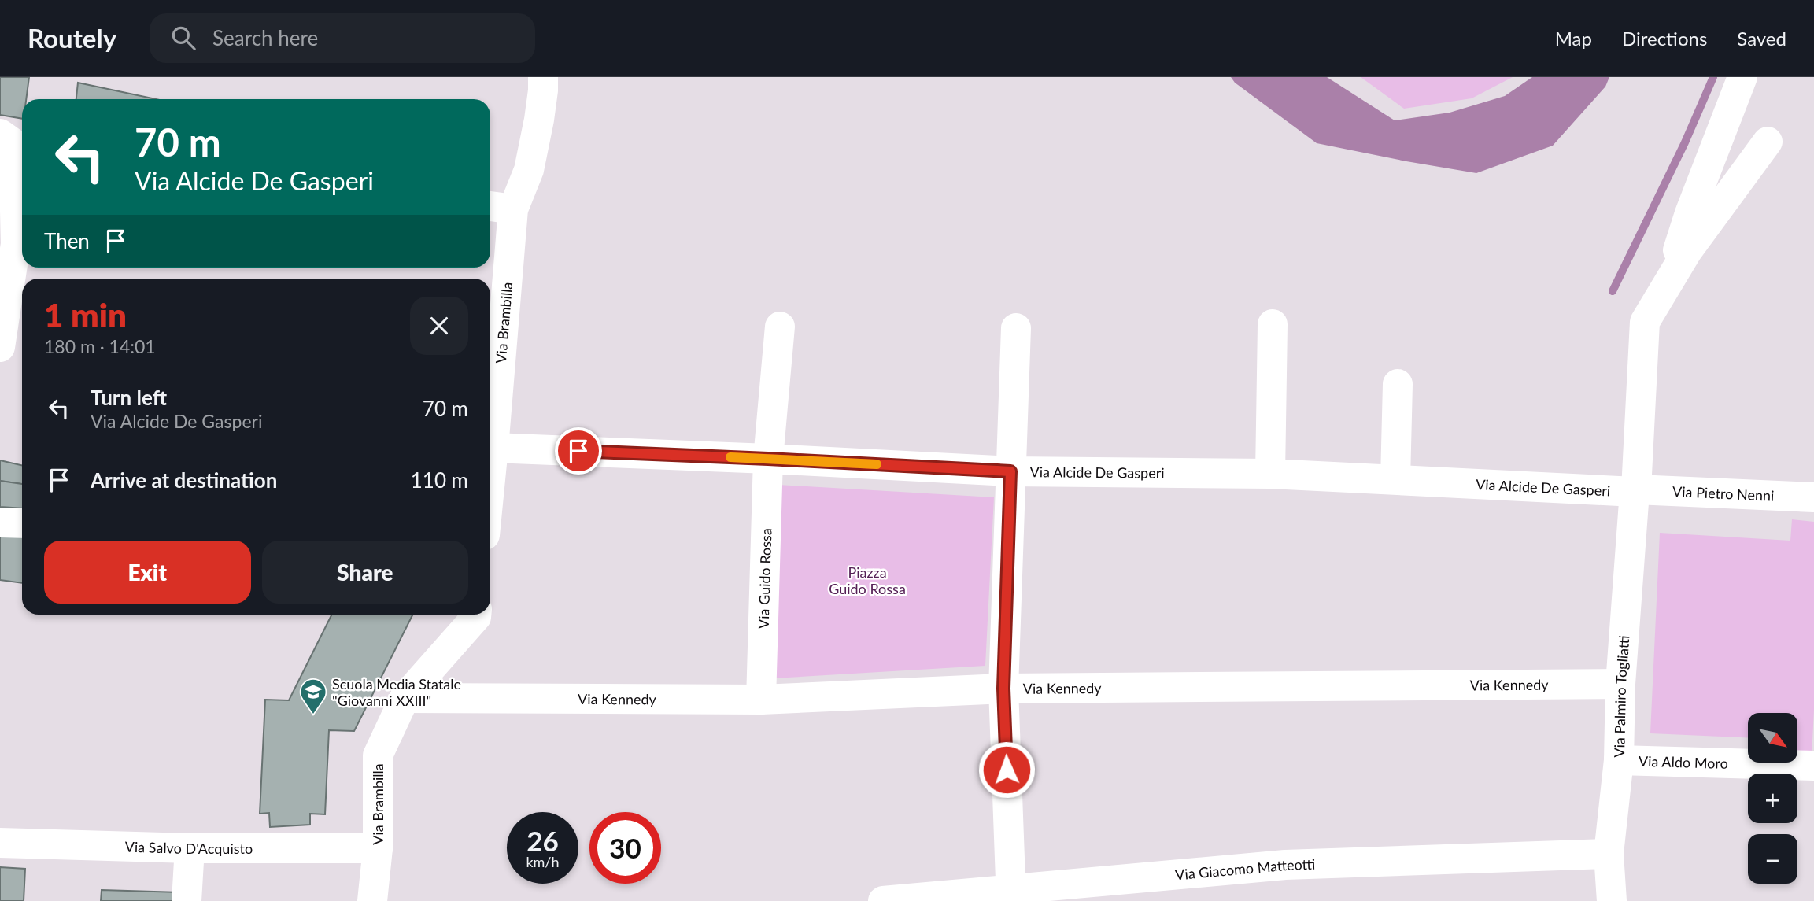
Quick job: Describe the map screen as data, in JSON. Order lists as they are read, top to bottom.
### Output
{
  "streets": {
    "street": [
      "Via Brambilla",
      "Via Alcide De Gasperi",
      "Via Pietro Nenni",
      "Via Guido Rossa",
      "Via Kennedy",
      "Via Palmiro Togliatti",
      "Via Aldo Moro",
      "Via Salvo D'Acquisto",
      "Via Giacomo Matteotti"
    ]
  },
  "crossings": [
    ["Via Brambilla", "Via Kennedy"],
    ["Via Brambilla", "Via Salvo D'Acquisto"],
    ["Via Alcide De Gasperi", "Via Pietro Nenni"],
    ["Via Alcide De Gasperi", "Via Guido Rossa"],
    ["Via Alcide De Gasperi", "Via Palmiro Togliatti"],
    ["Via Pietro Nenni", "Via Palmiro Togliatti"],
    ["Via Guido Rossa", "Via Kennedy"],
    ["Via Kennedy", "Via Palmiro Togliatti"],
    ["Via Palmiro Togliatti", "Via Aldo Moro"],
    ["Via Palmiro Togliatti", "Via Giacomo Matteotti"]
  ],
  "parks": ["Piazza Guido Rossa"],
  "places": {
    "school or university": ["Scuola Media Statale \"Giovanni XXIII\""]
  },
  "north": "bottom right",
  "page": {
    "header": "Routely",
    "search": "Search here",
    "nav": ["Map", "Directions", "Saved"],
    "turn": ["70 m", "Via Alcide De Gasperi"],
    "then": "Then",
    "heading": ["1 min", "180 m · 14:01"],
    "list": [
      {
        "name": "Turn left",
        "note": "Via Alcide De Gasperi",
        "value": "70 m"
      },
      {
        "name": "Arrive at destination",
        "value": "110 m"
      }
    ],
    "buttons": ["Exit", "Share"],
    "map_buttons": ["+", "−"],
    "speed": "26 km/h",
    "limit": "30"
  }
}
